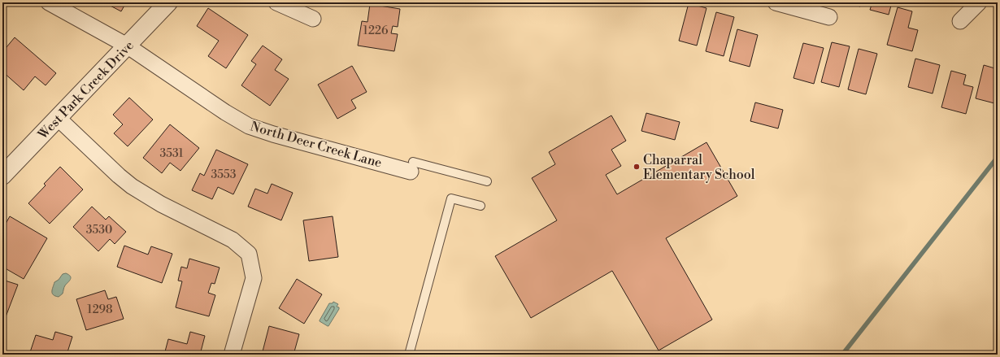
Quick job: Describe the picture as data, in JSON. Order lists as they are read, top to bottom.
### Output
{
  "streets": {
    "street": ["West Park Creek Drive", "North Deer Creek Lane"]
  },
  "crossings": [
    ["West Park Creek Drive", "North Deer Creek Lane"]
  ],
  "places": ["Chaparral Elementary School"],
  "house_numbers": [
    "1226",
    "3531",
    "3553",
    "3530",
    "1298"
  ]
}
